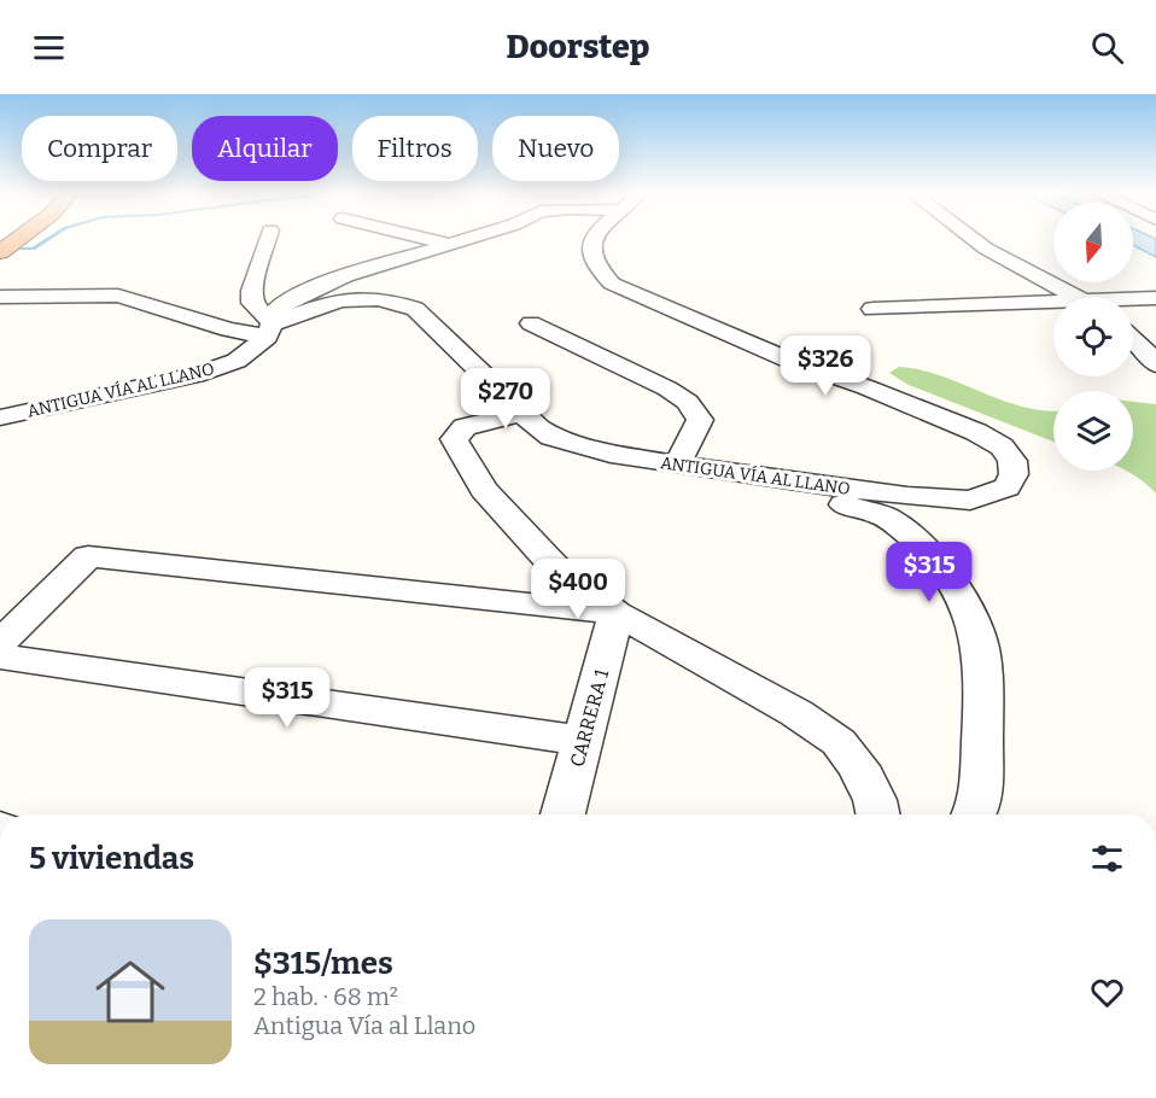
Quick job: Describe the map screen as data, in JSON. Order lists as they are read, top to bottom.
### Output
{
  "streets": {
    "street": ["ANTIGUA VÍA AL LLANO", "CARRERA 1"]
  },
  "north": "bottom",
  "page": {
    "header": "Doorstep",
    "chip": [
      "Comprar",
      "Alquilar",
      "Filtros",
      "Nuevo"
    ],
    "price": [
      "$326",
      "$270",
      "$315",
      "$400",
      "$315"
    ],
    "heading": "5 viviendas",
    "list": [
      {
        "name": "$315/mes",
        "note": "2 hab. · 68 m² · Antigua Vía al Llano"
      }
    ]
  }
}
